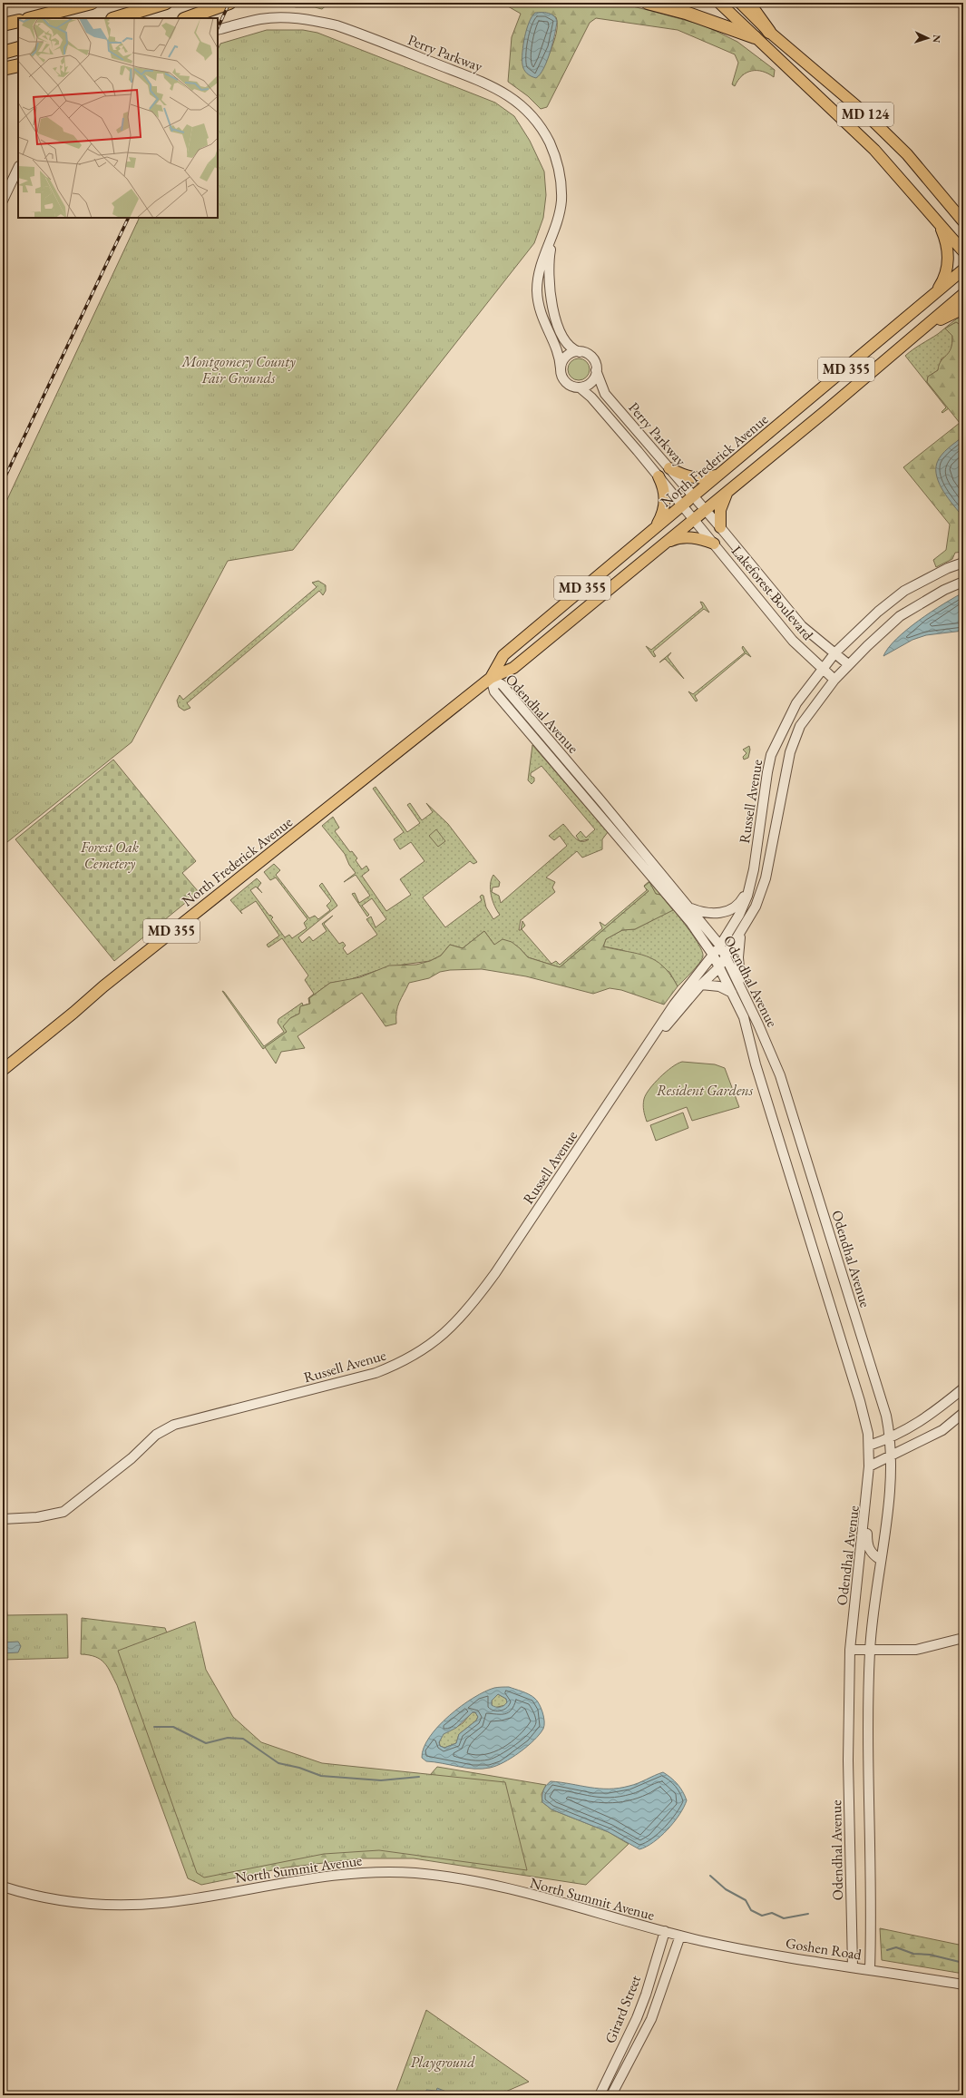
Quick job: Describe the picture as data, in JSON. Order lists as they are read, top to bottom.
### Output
{
  "streets": {
    "main road": ["MD 124", "MD 355", "North Frederick Avenue"],
    "street": [
      "Perry Parkway",
      "Lakeforest Boulevard",
      "Odendhal Avenue",
      "Russell Avenue",
      "North Summit Avenue",
      "Goshen Road",
      "Girard Street"
    ]
  },
  "crossings": [
    ["Perry Parkway", "North Frederick Avenue"],
    ["Perry Parkway", "Lakeforest Boulevard"],
    ["North Frederick Avenue", "Lakeforest Boulevard"],
    ["North Frederick Avenue", "Odendhal Avenue"],
    ["Lakeforest Boulevard", "Russell Avenue"],
    ["Odendhal Avenue", "Russell Avenue"],
    ["Odendhal Avenue", "Goshen Road"],
    ["North Summit Avenue", "Goshen Road"],
    ["North Summit Avenue", "Girard Street"],
    ["Goshen Road", "Girard Street"]
  ],
  "parks": [
    "Montgomery County Fair Grounds",
    "Forest Oak Cemetery",
    "Resident Gardens",
    "Playground"
  ],
  "north": "right"
}
